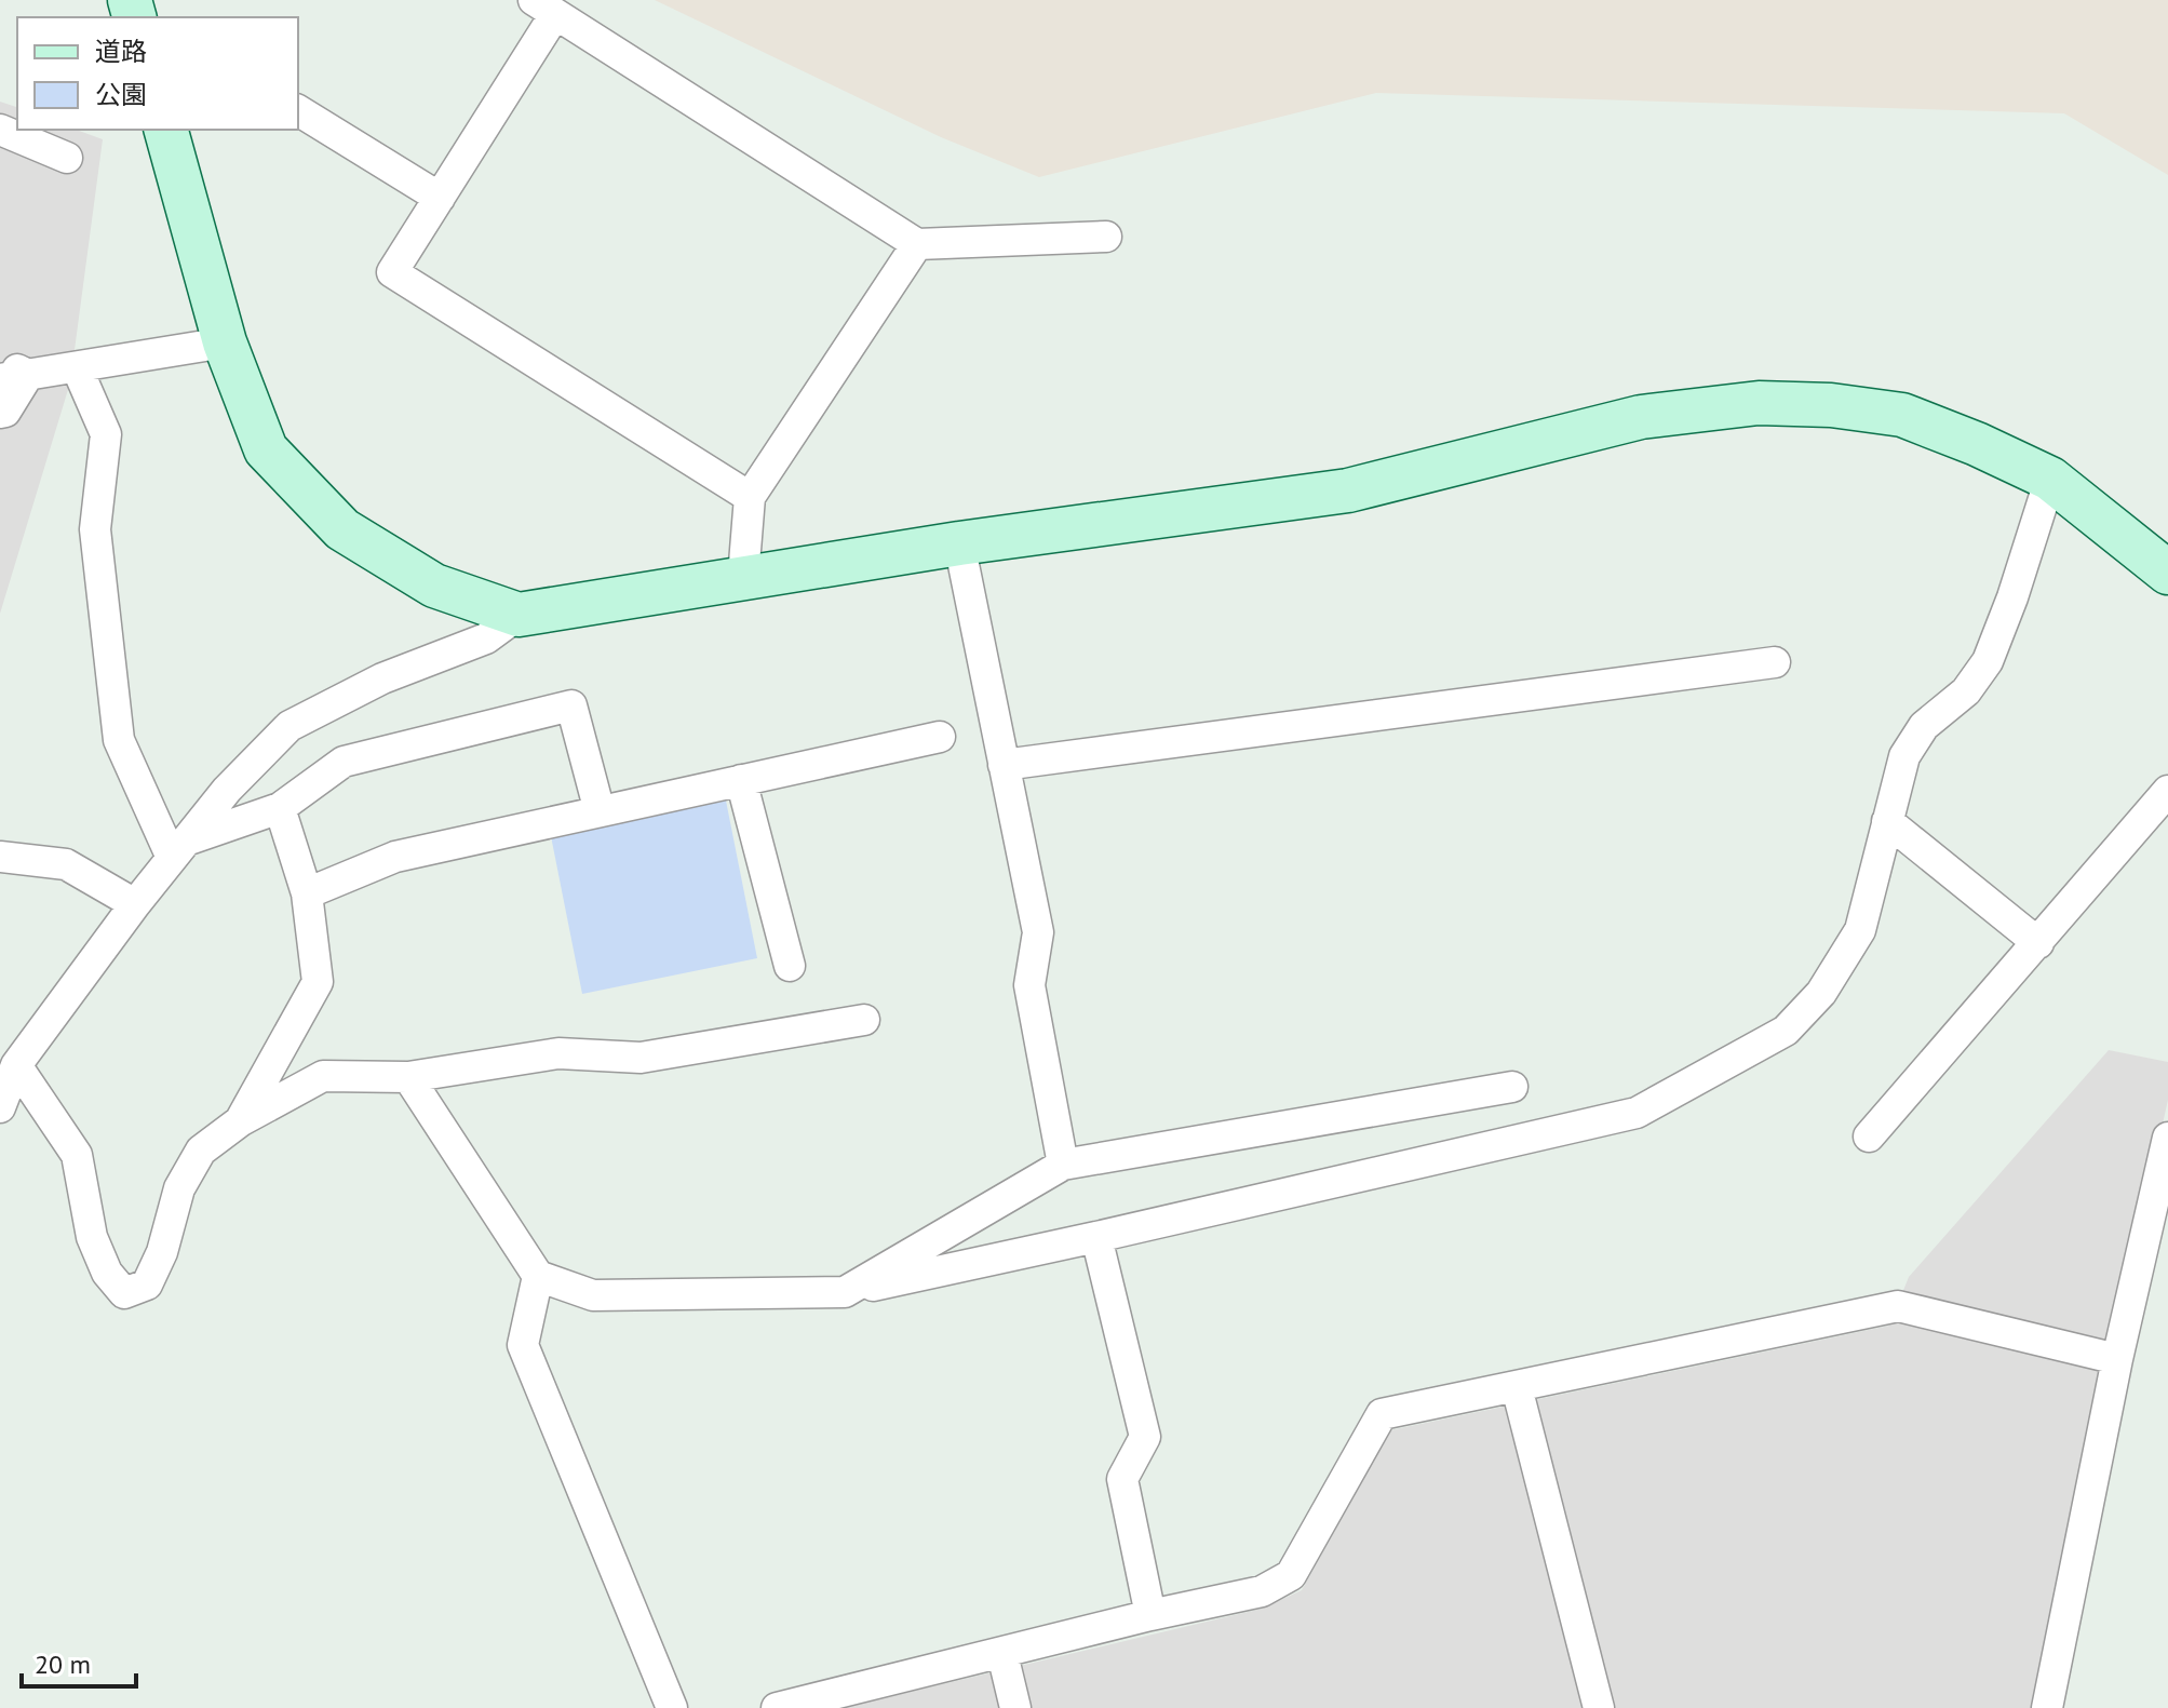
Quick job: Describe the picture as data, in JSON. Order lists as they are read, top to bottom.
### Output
{
  "legend": ["道路", "公園"],
  "scale_bar": "20 m"
}
